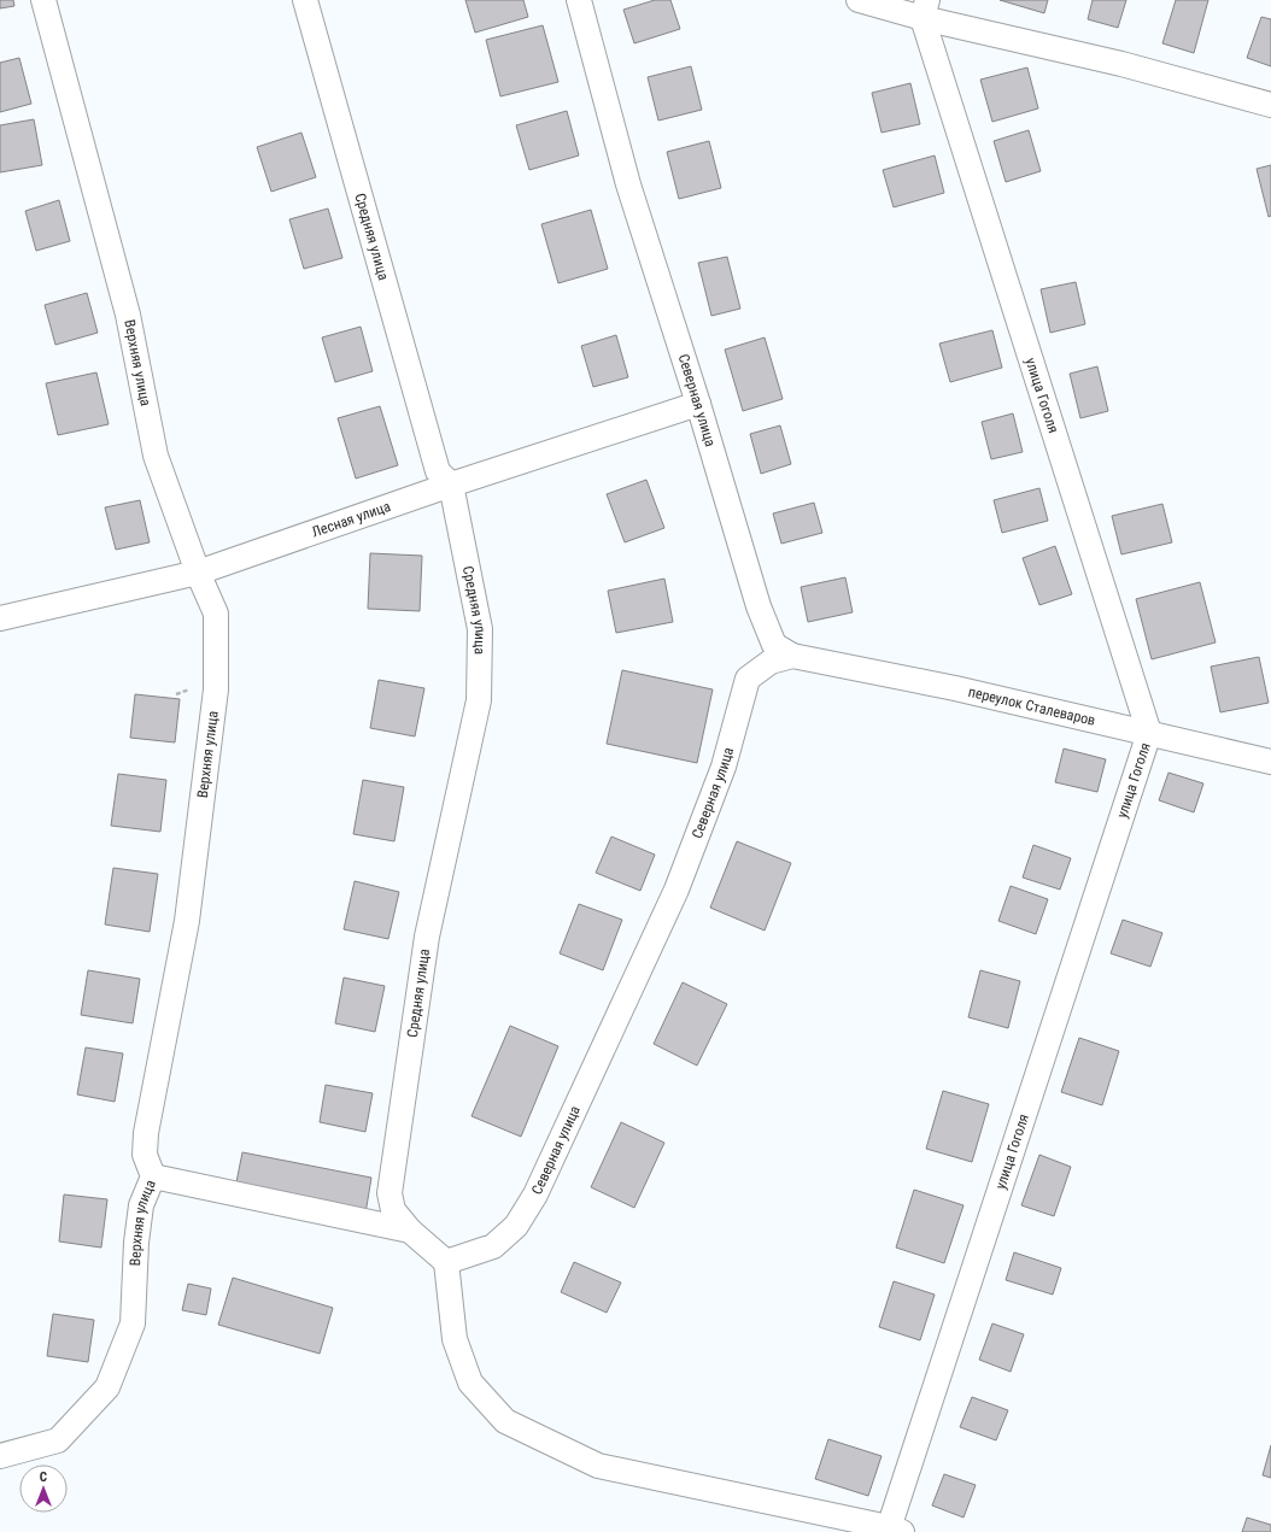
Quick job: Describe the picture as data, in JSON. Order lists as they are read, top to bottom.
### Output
{
  "streets": {
    "street": [
      "Средняя улица",
      "Верхняя улица",
      "улица Гоголя",
      "Северная улица",
      "Лесная улица",
      "переулок Сталеваров"
    ]
  },
  "crossings": [
    ["Средняя улица", "Лесная улица"],
    ["Верхняя улица", "Лесная улица"],
    ["улица Гоголя", "переулок Сталеваров"],
    ["Северная улица", "Лесная улица"],
    ["Северная улица", "переулок Сталеваров"]
  ],
  "north": "top"
}
